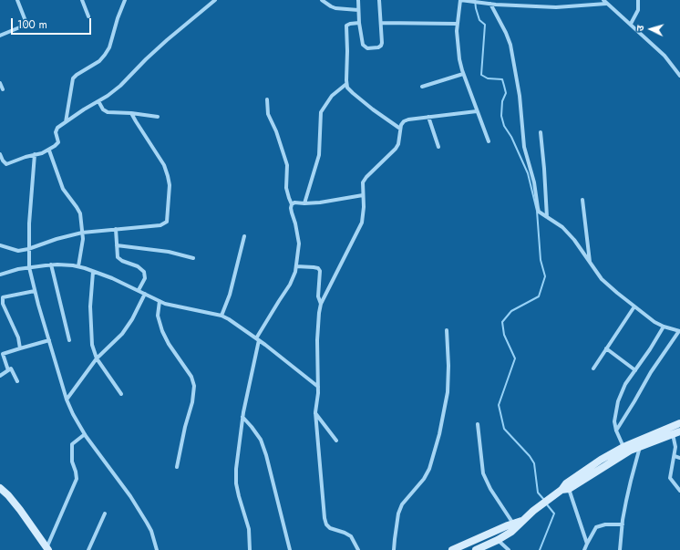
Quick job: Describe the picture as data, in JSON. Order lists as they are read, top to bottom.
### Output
{
  "scale_bar": "100 m",
  "north": "left"
}
